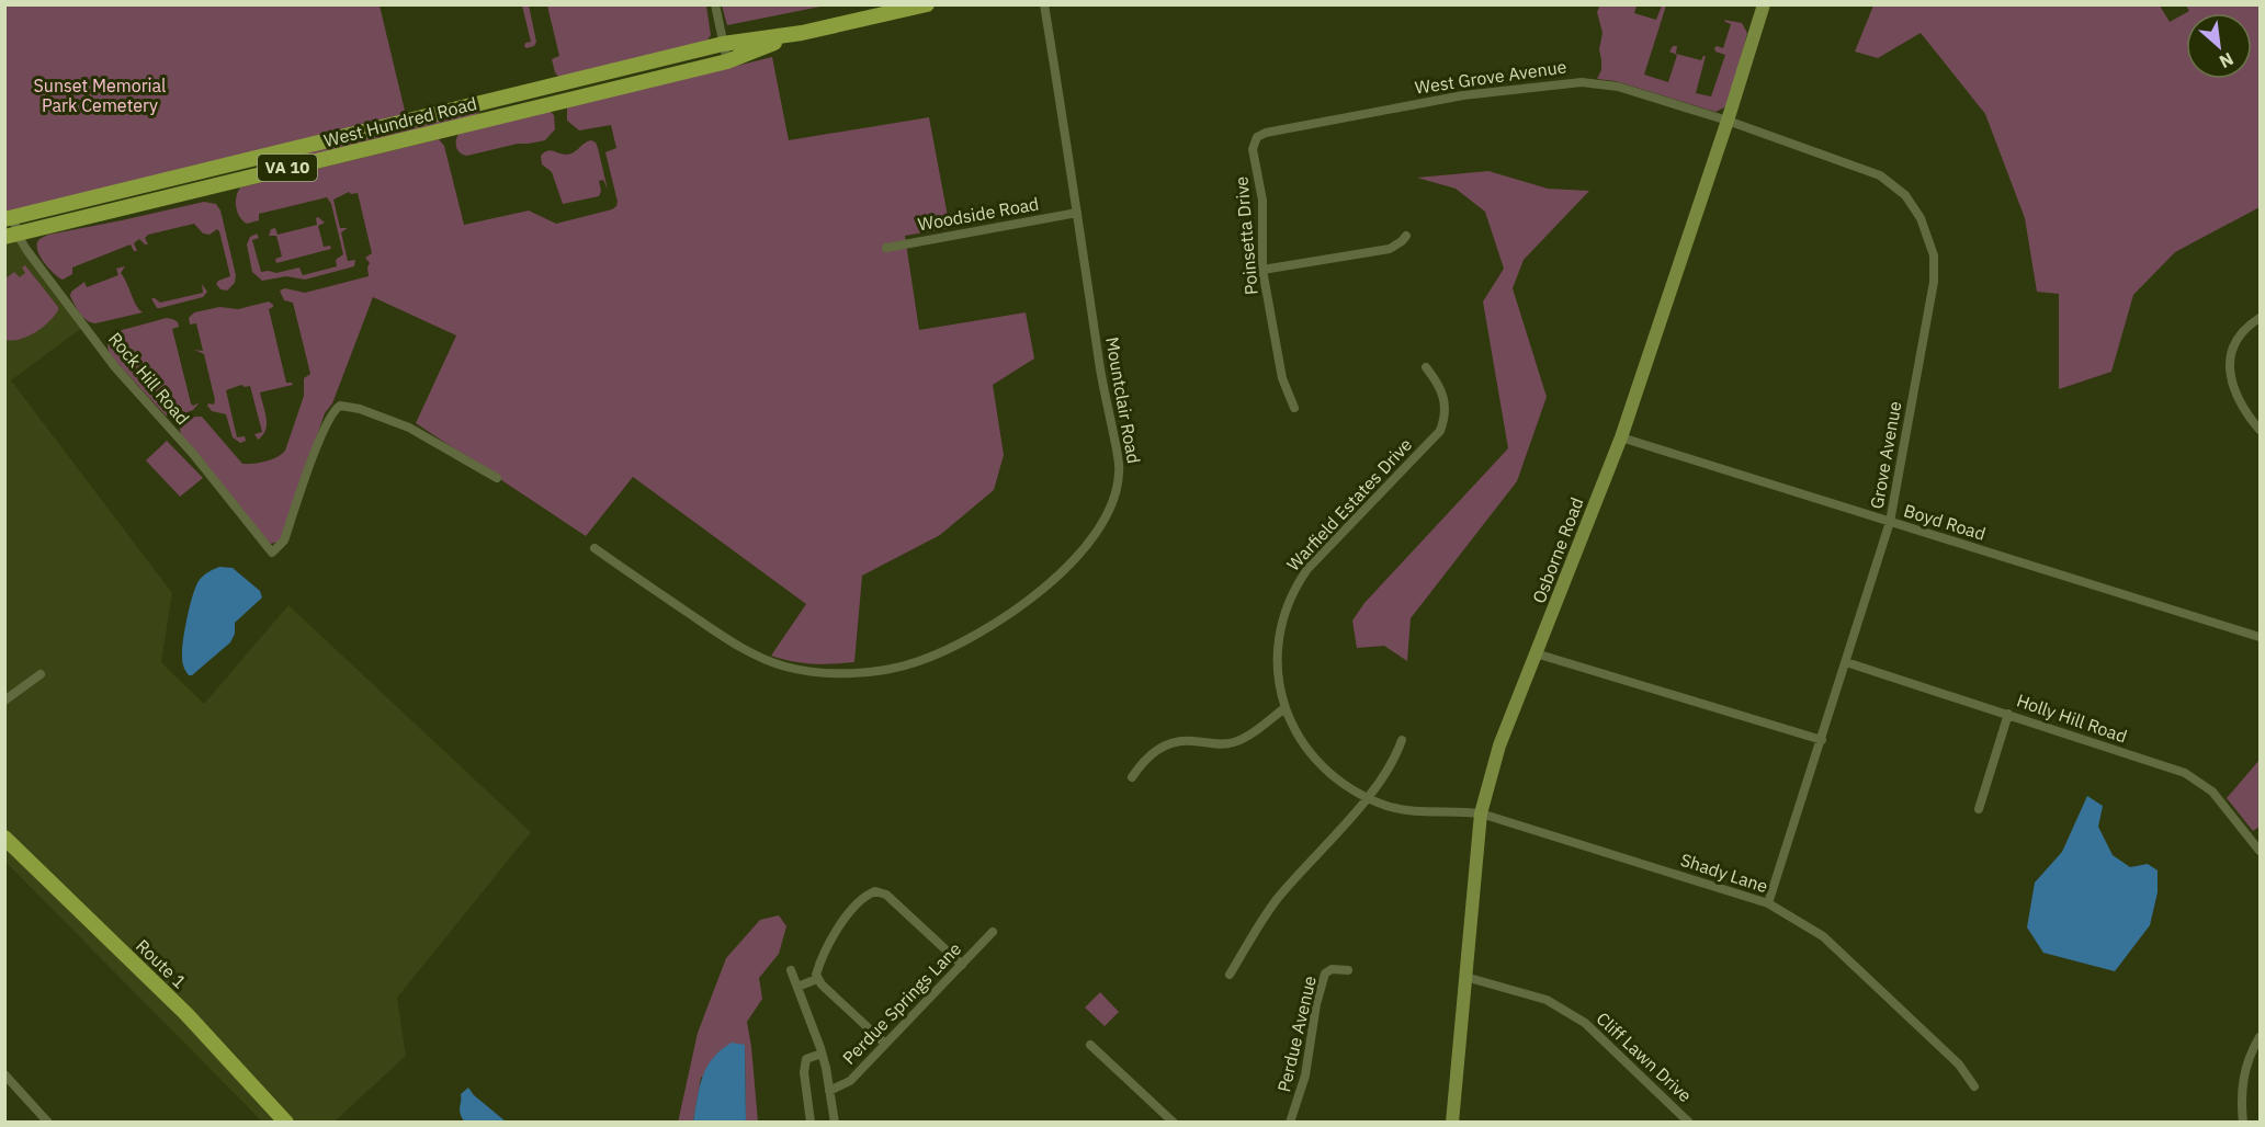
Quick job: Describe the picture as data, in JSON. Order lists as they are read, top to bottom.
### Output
{
  "streets": {
    "main road": ["West Hundred Road", "VA 10", "Route 1"],
    "street": [
      "West Grove Avenue",
      "Woodside Road",
      "Poinsetta Drive",
      "Rock Hill Road",
      "Mountclair Road",
      "Grove Avenue",
      "Warfield Estates Drive",
      "Boyd Road",
      "Osborne Road",
      "Holly Hill Road",
      "Shady Lane",
      "Perdue Springs Lane",
      "Perdue Avenue",
      "Cliff Lawn Drive"
    ]
  },
  "crossings": [
    ["West Grove Avenue", "Poinsetta Drive"],
    ["West Grove Avenue", "Grove Avenue"],
    ["West Grove Avenue", "Osborne Road"],
    ["West Hundred Road", "Rock Hill Road"],
    ["Woodside Road", "Mountclair Road"],
    ["Grove Avenue", "Boyd Road"],
    ["Grove Avenue", "Osborne Road"],
    ["Grove Avenue", "Holly Hill Road"],
    ["Grove Avenue", "Shady Lane"],
    ["Warfield Estates Drive", "Osborne Road"],
    ["Warfield Estates Drive", "Shady Lane"],
    ["Boyd Road", "Osborne Road"],
    ["Osborne Road", "Shady Lane"],
    ["Osborne Road", "Cliff Lawn Drive"]
  ],
  "parks": ["Sunset Memorial Park Cemetery"],
  "north": "bottom right"
}
